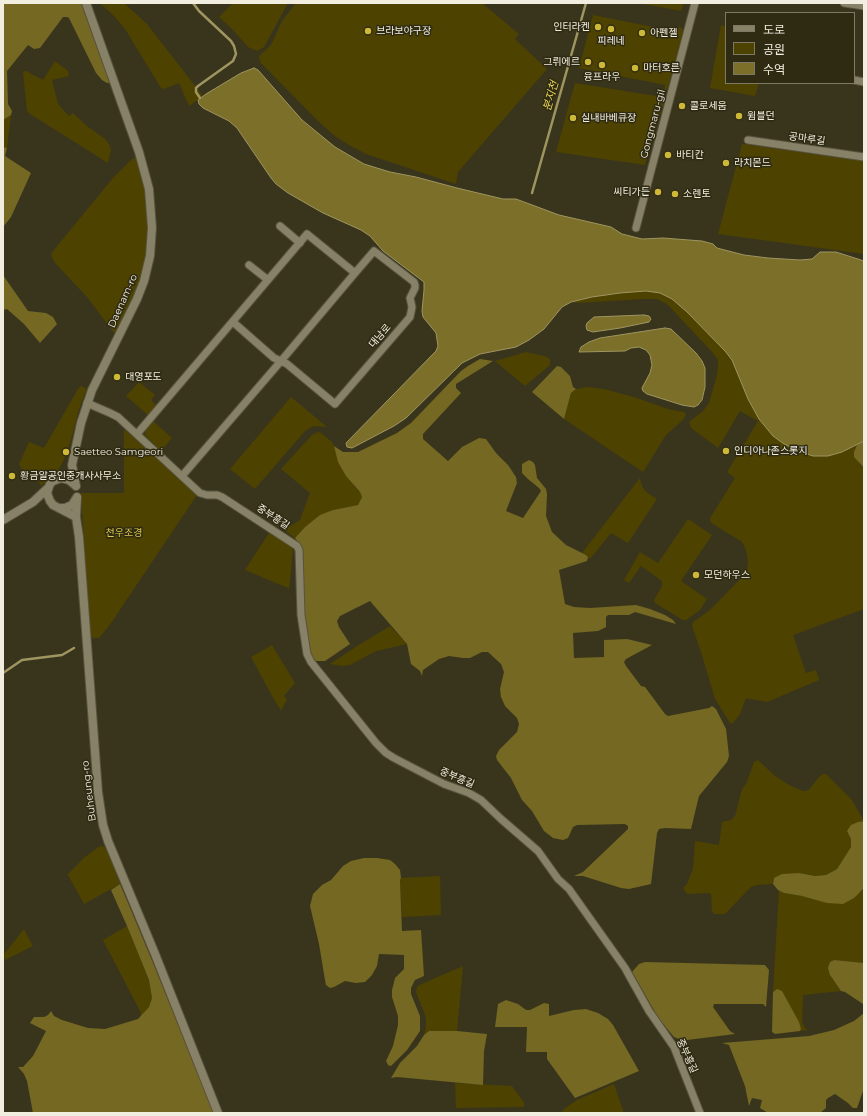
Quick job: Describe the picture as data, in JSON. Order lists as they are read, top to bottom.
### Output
{
  "streets": {
    "street": [
      "Gongmaru-gil",
      "공마루길",
      "Daenam-ro",
      "대남로",
      "중부흥길",
      "Buheung-ro"
    ]
  },
  "crossings": [
    ["대남로", "중부흥길"]
  ],
  "water": ["분지천"],
  "parks": ["천우조경"],
  "places": [
    "인터라켄",
    "피레네",
    "브라보야구장",
    "아펜젤",
    "그뤼에르",
    "융프라우",
    "마터호른",
    "콜로세움",
    "윔블던",
    "실내바베큐장",
    "바티칸",
    "라치몬드",
    "씨티가든",
    "소렌토",
    "대영포도",
    "인디아나존스롯지",
    "Saetteo Samgeori",
    "황금알공인중개사사무소",
    "모던하우스"
  ],
  "legend": ["도로", "공원", "수역"]
}
